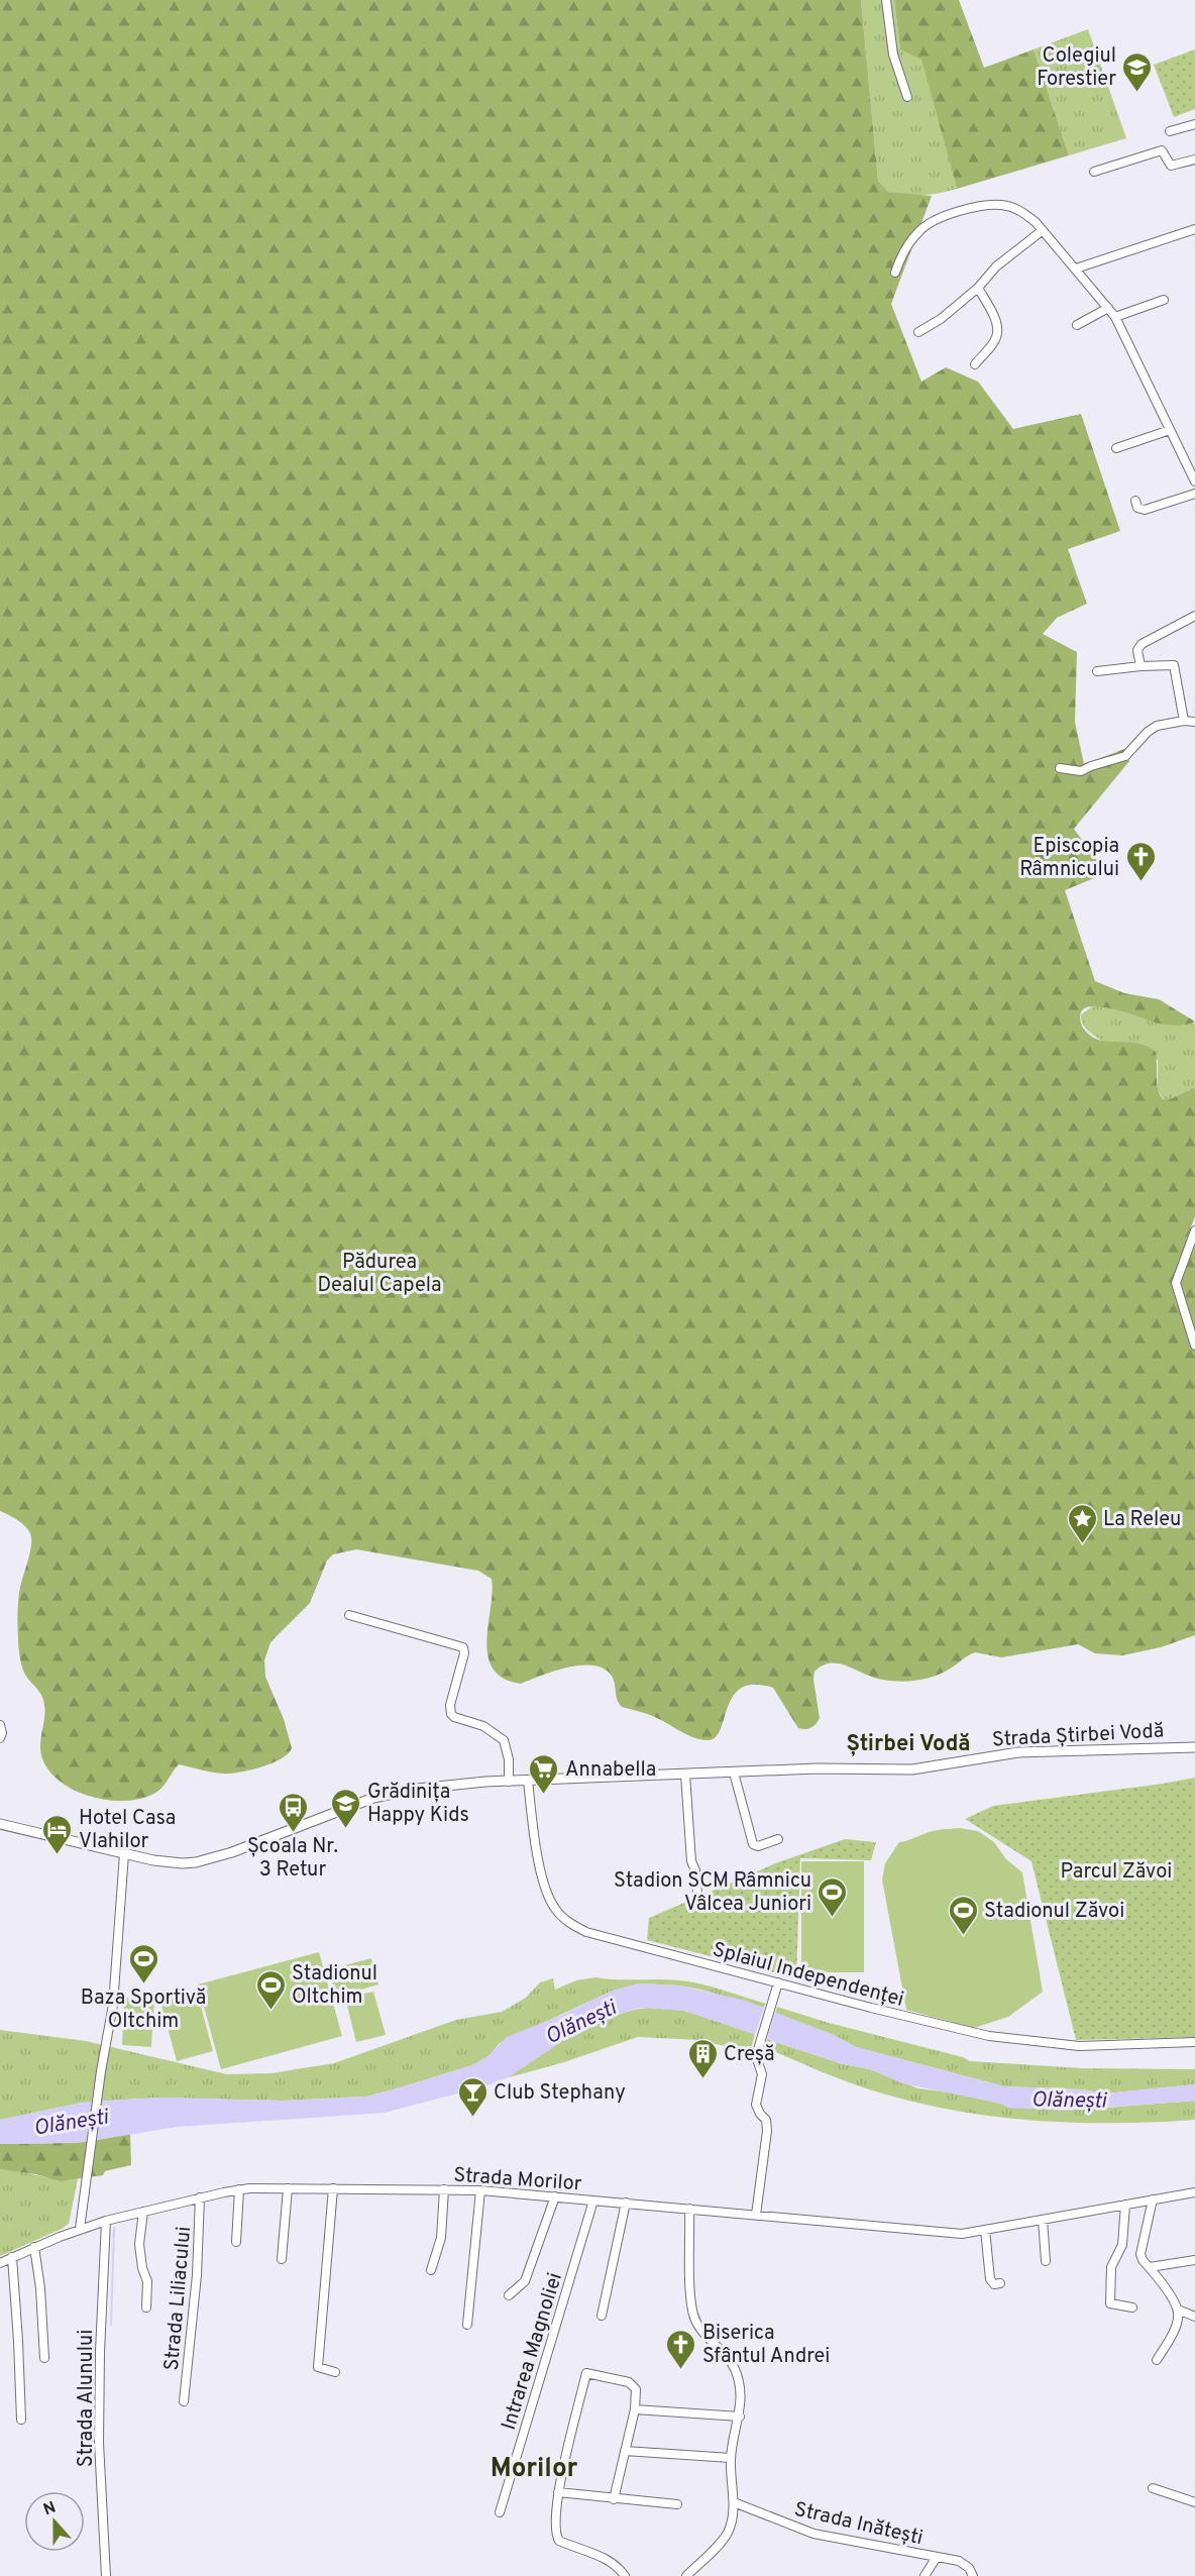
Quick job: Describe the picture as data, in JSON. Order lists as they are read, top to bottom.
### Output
{
  "streets": {
    "main road": ["Strada Știrbei Vodă"],
    "street": [
      "Splaiul Independenței",
      "Strada Morilor",
      "Strada Liliacului",
      "Intrarea Magnoliei",
      "Strada Alunului",
      "Strada Inătești"
    ]
  },
  "crossings": [
    ["Strada Știrbei Vodă", "Splaiul Independenței"],
    ["Strada Morilor", "Strada Liliacului"],
    ["Strada Morilor", "Intrarea Magnoliei"],
    ["Strada Morilor", "Strada Alunului"]
  ],
  "districts": ["Știrbei Vodă", "Morilor"],
  "water": ["Olănești"],
  "parks": ["Pădurea Dealul Capela", "Parcul Zăvoi"],
  "places": {
    "school or university": ["Colegiul Forestier", "Grădinița Happy Kids"],
    "church": ["Episcopia Râmnicului", "Biserica Sfântul Andrei"],
    "place": ["La Releu"],
    "supermarket": ["Annabella"],
    "bus stop": ["Școala Nr. 3 Retur"],
    "hotel": ["Hotel Casa Vlahilor"],
    "sports": [
      "Stadion SCM Râmnicu Vâlcea Juniori",
      "Stadionul Zăvoi",
      "Baza Sportivă Oltchim",
      "Stadionul Oltchim"
    ],
    "building": ["Creșă"],
    "bar": ["Club Stephany"]
  },
  "north": "top"
}
